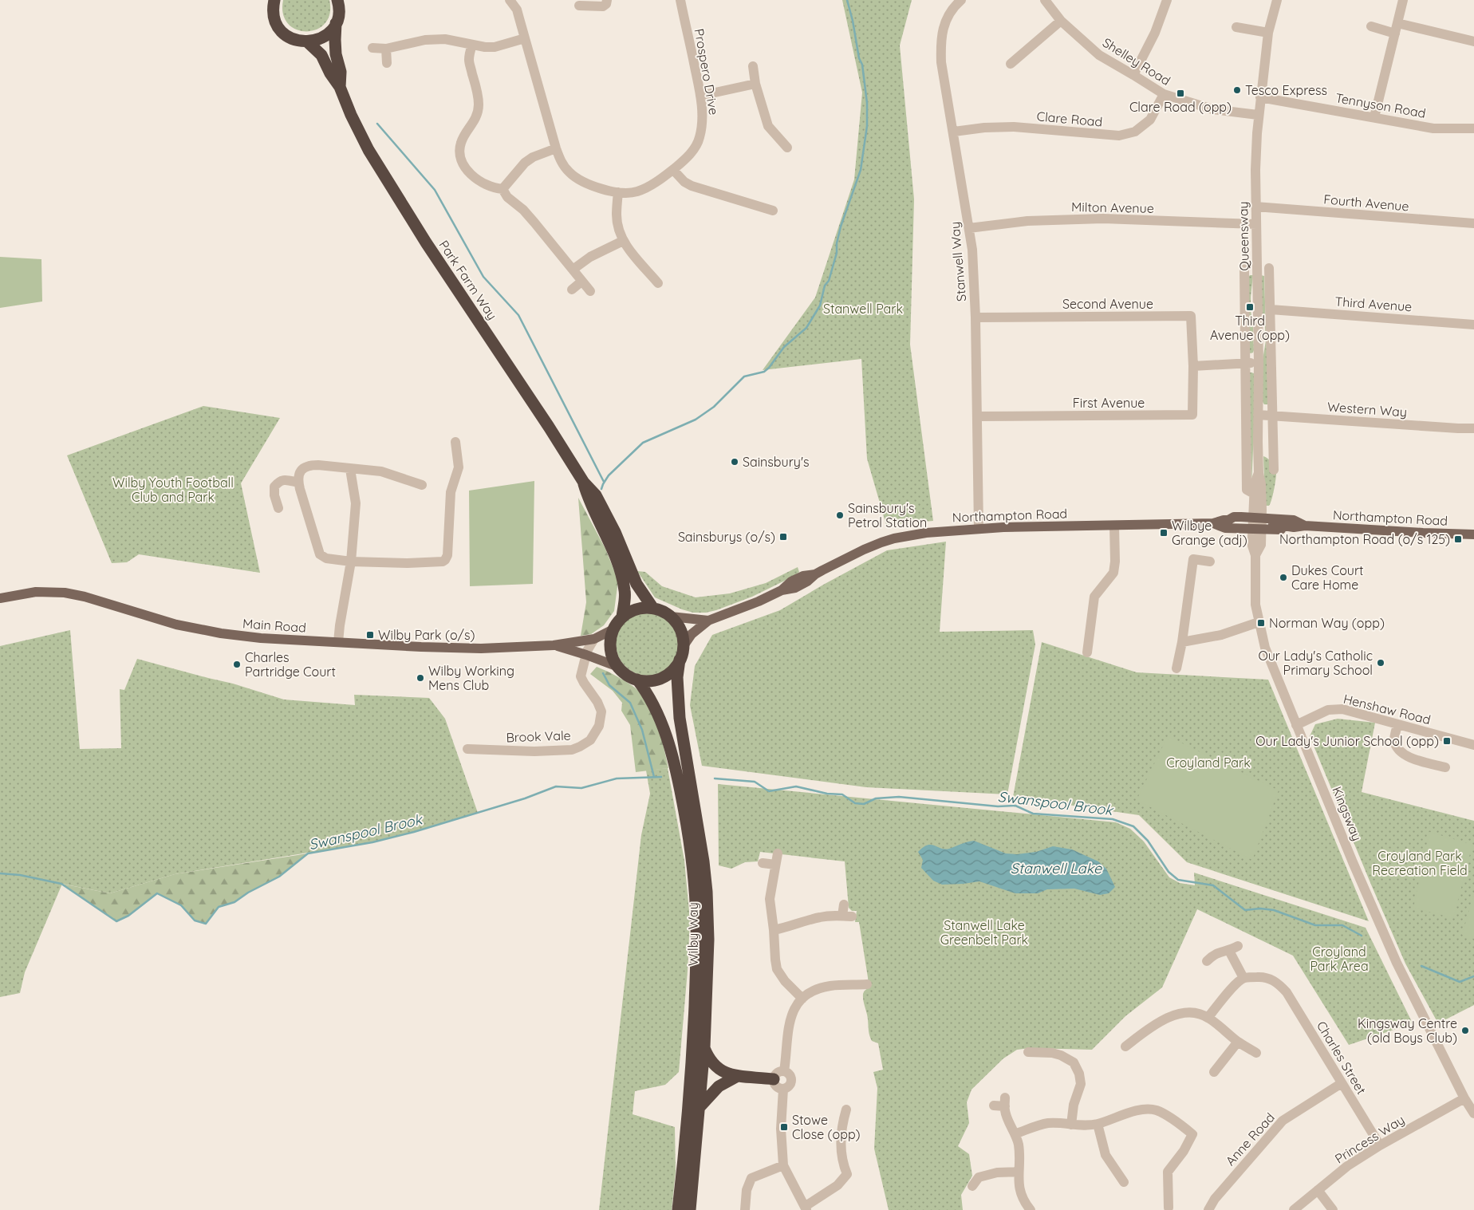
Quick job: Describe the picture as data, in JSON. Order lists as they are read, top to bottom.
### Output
{
  "streets": {
    "highway": ["Park Farm Way", "Wilby Way"],
    "main road": ["Northampton Road", "Main Road"],
    "street": [
      "Shelley Road",
      "Prospero Drive",
      "Tennyson Road",
      "Clare Road",
      "Fourth Avenue",
      "Milton Avenue",
      "Queensway",
      "Stanwell Way",
      "Second Avenue",
      "Third Avenue",
      "First Avenue",
      "Western Way",
      "Henshaw Road",
      "Brook Vale",
      "Kingsway",
      "Charles Street",
      "Anne Road",
      "Princess Way"
    ]
  },
  "crossings": [
    ["Shelley Road", "Clare Road"],
    ["Shelley Road", "Queensway"],
    ["Tennyson Road", "Queensway"],
    ["Clare Road", "Stanwell Way"],
    ["Fourth Avenue", "Queensway"],
    ["Milton Avenue", "Queensway"],
    ["Milton Avenue", "Stanwell Way"],
    ["Queensway", "Western Way"],
    ["Queensway", "Northampton Road"],
    ["Queensway", "Kingsway"],
    ["Stanwell Way", "Second Avenue"],
    ["Stanwell Way", "First Avenue"],
    ["Stanwell Way", "Northampton Road"],
    ["Park Farm Way", "Northampton Road"],
    ["Park Farm Way", "Main Road"],
    ["Park Farm Way", "Wilby Way"],
    ["Second Avenue", "First Avenue"],
    ["Northampton Road", "Main Road"],
    ["Northampton Road", "Kingsway"],
    ["Northampton Road", "Wilby Way"],
    ["Main Road", "Brook Vale"],
    ["Main Road", "Wilby Way"],
    ["Henshaw Road", "Kingsway"],
    ["Kingsway", "Princess Way"],
    ["Charles Street", "Anne Road"],
    ["Charles Street", "Princess Way"]
  ],
  "water": ["Swanspool Brook", "Stanwell Lake"],
  "parks": [
    "Stanwell Park",
    "Wilby Youth Football Club and Park",
    "Croyland Park",
    "Croyland Park Recreation Field",
    "Stanwell Lake Greenbelt Park",
    "Croyland Park Area"
  ],
  "places": {
    "other": [
      "Tesco Express",
      "Sainsbury's",
      "Sainsbury's Petrol Station",
      "Dukes Court Care Home",
      "Our Lady's Catholic Primary School",
      "Charles Partridge Court",
      "Wilby Working Mens Club",
      "Kingsway Centre (old Boys Club)"
    ],
    "transit": [
      "Clare Road (opp)",
      "Third Avenue (opp)",
      "Wilbye Grange (adj)",
      "Sainsburys (o/s)",
      "Northampton Road (o/s 125)",
      "Norman Way (opp)",
      "Wilby Park (o/s)",
      "Our Lady's Junior School (opp)",
      "Stowe Close (opp)"
    ]
  }
}
